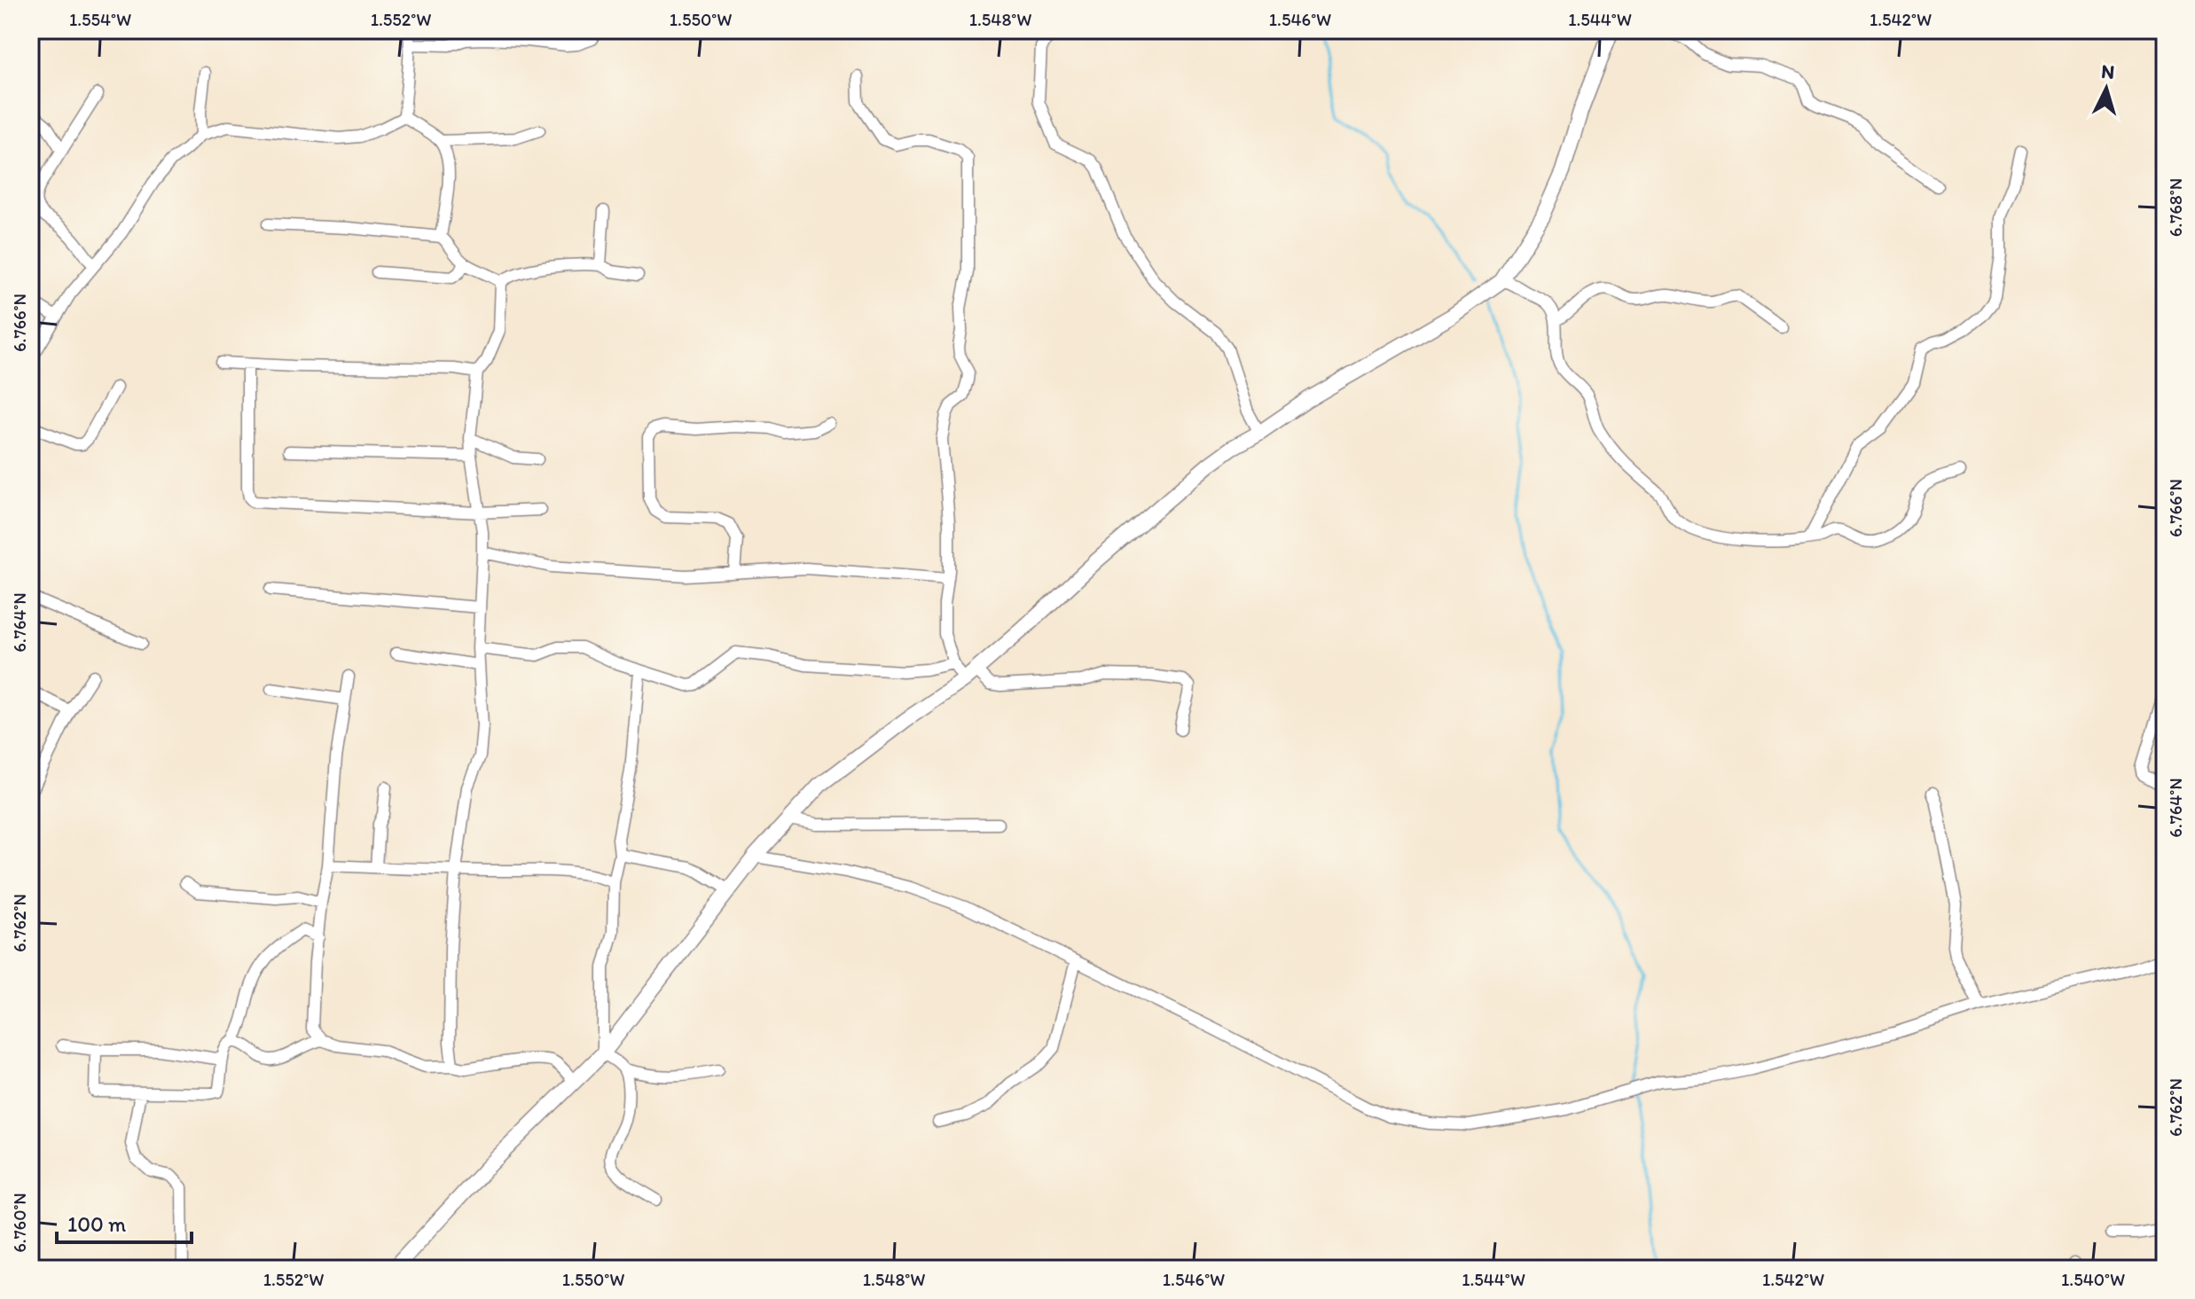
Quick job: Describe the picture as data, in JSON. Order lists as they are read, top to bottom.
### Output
{
  "scale_bar": "100 m",
  "north": "top",
  "coordinates": [
    "1.554°W",
    "1.552°W",
    "1.550°W",
    "1.548°W",
    "1.546°W",
    "1.544°W",
    "1.542°W",
    "6.768°N",
    "6.766°N",
    "6.764°N",
    "6.762°N",
    "6.760°N",
    "1.540°W"
  ]
}
